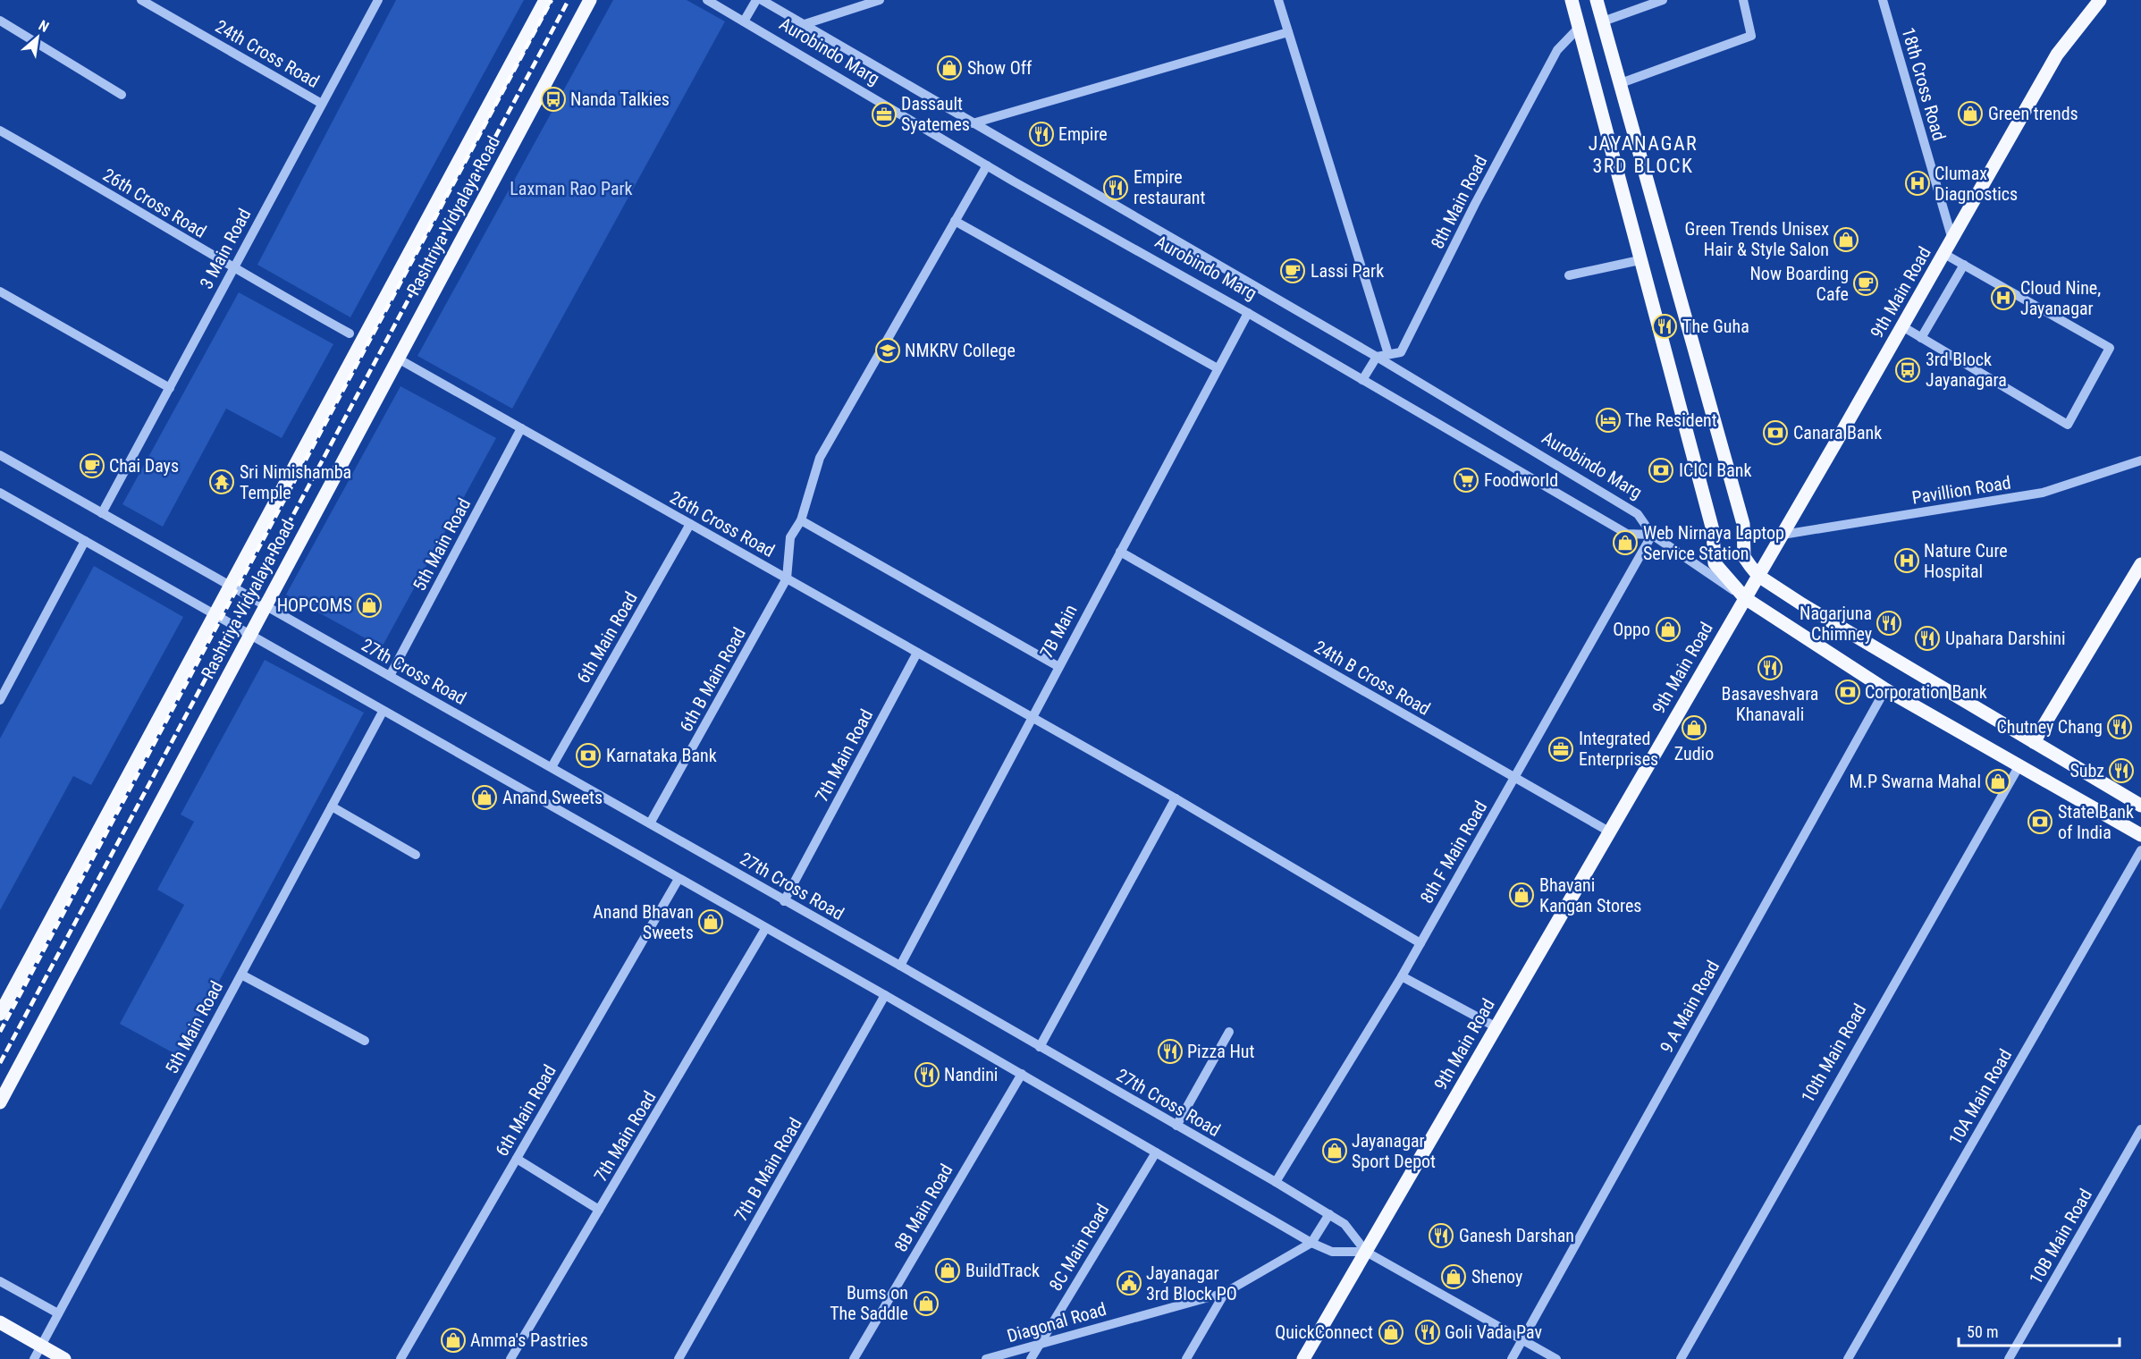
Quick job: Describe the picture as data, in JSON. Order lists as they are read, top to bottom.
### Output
{
  "streets": {
    "main road": ["Rashtriya Vidyalaya Road", "9th Main Road"],
    "street": [
      "Aurobindo Marg",
      "24th Cross Road",
      "18th Cross Road",
      "8th Main Road",
      "26th Cross Road",
      "3 Main Road",
      "Pavillion Road",
      "5th Main Road",
      "7B Main",
      "6th Main Road",
      "27th Cross Road",
      "24th B Cross Road",
      "6th B Main Road",
      "7th Main Road",
      "8th F Main Road",
      "9 A Main Road",
      "10th Main Road",
      "10A Main Road",
      "7th B Main Road",
      "8B Main Road",
      "10B Main Road",
      "8C Main Road",
      "Diagonal Road"
    ]
  },
  "crossings": [
    ["Aurobindo Marg", "8th Main Road"],
    ["Aurobindo Marg", "7B Main"],
    ["Aurobindo Marg", "8th F Main Road"],
    ["24th Cross Road", "3 Main Road"],
    ["18th Cross Road", "9th Main Road"],
    ["26th Cross Road", "Rashtriya Vidyalaya Road"],
    ["26th Cross Road", "3 Main Road"],
    ["26th Cross Road", "5th Main Road"],
    ["26th Cross Road", "7B Main"],
    ["26th Cross Road", "6th Main Road"],
    ["26th Cross Road", "6th B Main Road"],
    ["26th Cross Road", "7th Main Road"],
    ["26th Cross Road", "8th F Main Road"],
    ["Rashtriya Vidyalaya Road", "27th Cross Road"],
    ["3 Main Road", "27th Cross Road"],
    ["9th Main Road", "Pavillion Road"],
    ["9th Main Road", "27th Cross Road"],
    ["9th Main Road", "24th B Cross Road"],
    ["5th Main Road", "27th Cross Road"],
    ["7B Main", "27th Cross Road"],
    ["7B Main", "24th B Cross Road"],
    ["6th Main Road", "27th Cross Road"],
    ["27th Cross Road", "6th B Main Road"],
    ["27th Cross Road", "7th Main Road"],
    ["27th Cross Road", "8th F Main Road"],
    ["27th Cross Road", "9 A Main Road"],
    ["27th Cross Road", "Diagonal Road"],
    ["24th B Cross Road", "8th F Main Road"],
    ["8C Main Road", "Diagonal Road"]
  ],
  "districts": ["JAYANAGAR 3RD BLOCK"],
  "parks": ["Laxman Rao Park"],
  "places": {
    "shop": [
      "Show Off",
      "Green trends",
      "Green Trends Unisex Hair & Style Salon",
      "Web Nirnaya Laptop Service Station",
      "HOPCOMS",
      "Oppo",
      "Zudio",
      "M.P Swarna Mahal",
      "Anand Sweets",
      "Bhavani Kangan Stores",
      "Anand Bhavan Sweets",
      "Jayanagar Sport Depot",
      "BuildTrack",
      "Shenoy",
      "Bums on The Saddle",
      "QuickConnect",
      "Amma's Pastries"
    ],
    "bus stop": ["Nanda Talkies", "3rd Block Jayanagara"],
    "office": ["Dassault Syatemes", "Integrated Enterprises"],
    "restaurant": [
      "Empire",
      "Empire restaurant",
      "The Guha",
      "Nagarjuna Chimney",
      "Upahara Darshini",
      "Basaveshvara Khanavali",
      "Chutney Chang",
      "Subz",
      "Pizza Hut",
      "Nandini",
      "Ganesh Darshan",
      "Goli Vada Pav"
    ],
    "hospital": ["Clumax Diagnostics", "Cloud Nine, Jayanagar", "Nature Cure Hospital"],
    "cafe": ["Lassi Park", "Now Boarding Cafe", "Chai Days"],
    "school or university": ["NMKRV College"],
    "hotel": ["The Resident"],
    "bank": [
      "Canara Bank",
      "ICICI Bank",
      "Corporation Bank",
      "Karnataka Bank",
      "State Bank of India"
    ],
    "supermarket": ["Foodworld"],
    "temple": ["Sri Nimishamba Temple"],
    "public building": ["Jayanagar 3rd Block PO"]
  },
  "scale_bar": "50 m",
  "north": "top right"
}
